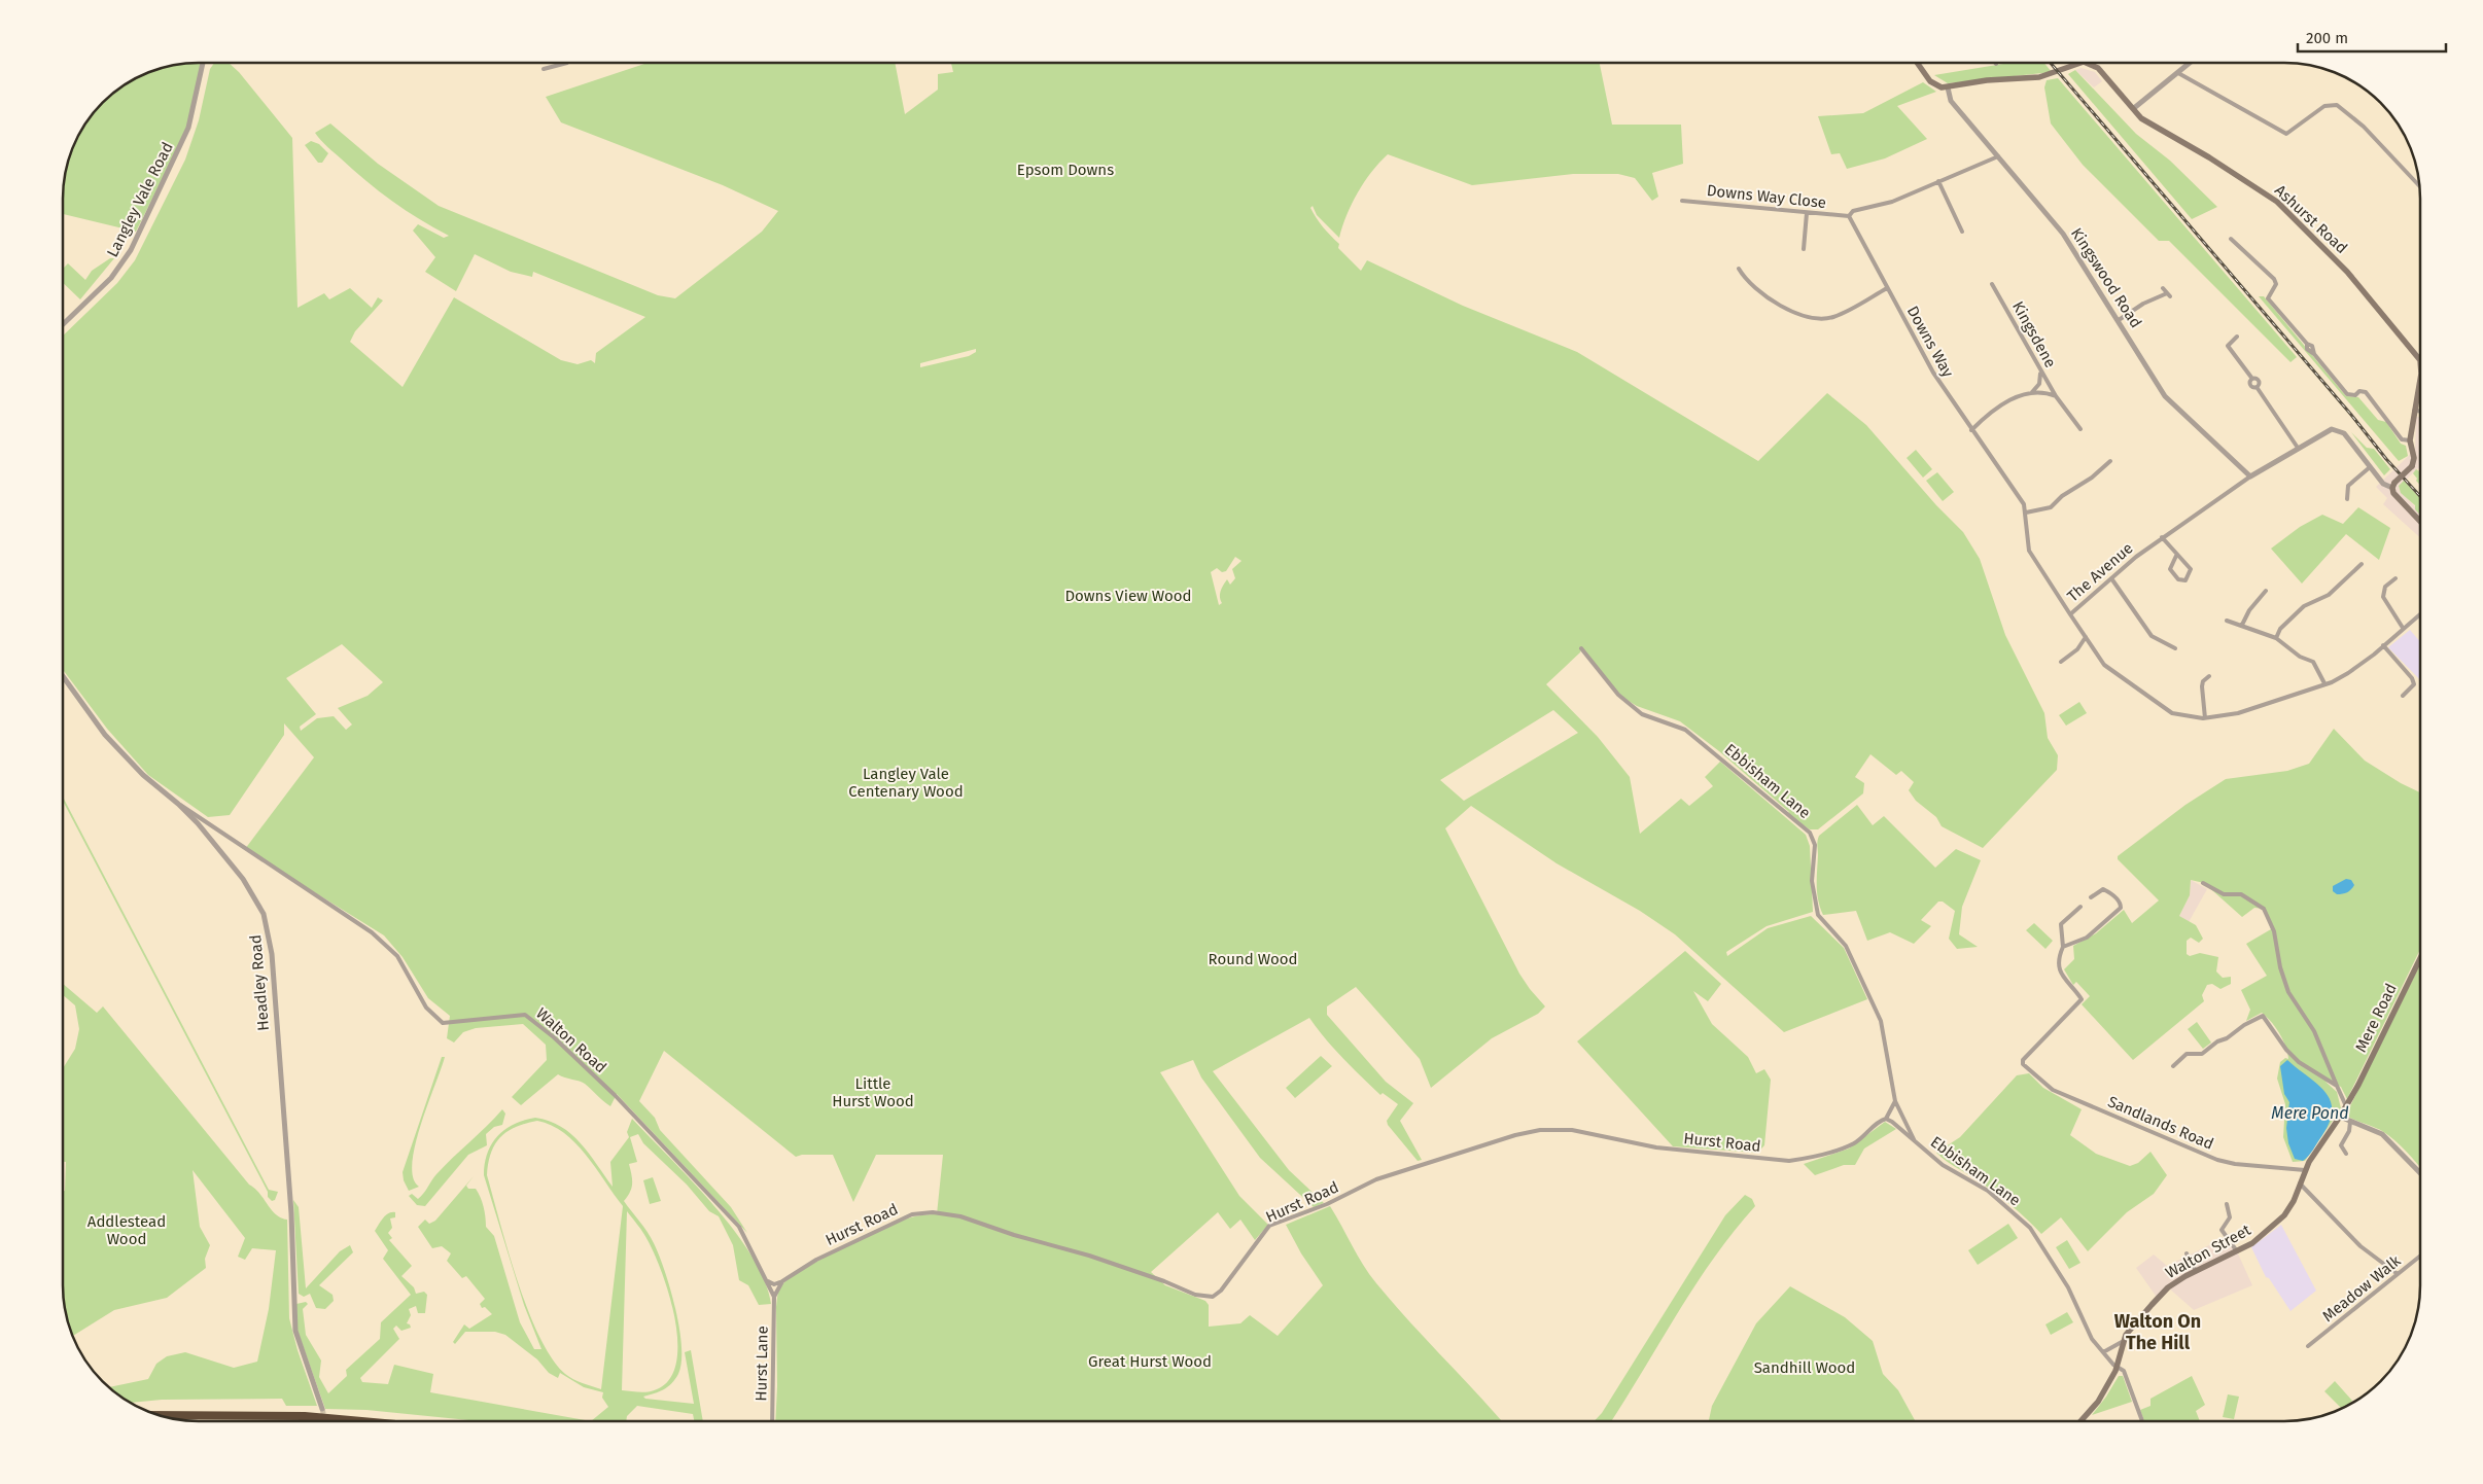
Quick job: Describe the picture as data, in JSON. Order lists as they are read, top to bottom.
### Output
{
  "streets": {
    "main road": ["Ashurst Road", "Mere Road", "Walton Street"],
    "street": [
      "Downs Way Close",
      "Langley Vale Road",
      "Kingswood Road",
      "Kingsdene",
      "Downs Way",
      "The Avenue",
      "Ebbisham Lane",
      "Headley Road",
      "Walton Road",
      "Sandlands Road",
      "Hurst Road",
      "Meadow Walk",
      "Hurst Lane"
    ]
  },
  "crossings": [
    ["Downs Way Close", "Downs Way"],
    ["Kingswood Road", "The Avenue"],
    ["Downs Way", "The Avenue"],
    ["Ebbisham Lane", "Hurst Road"],
    ["Ebbisham Lane", "Walton Street"],
    ["Headley Road", "Walton Road"],
    ["Mere Road", "Walton Street"],
    ["Walton Road", "Hurst Road"],
    ["Walton Road", "Hurst Lane"],
    ["Sandlands Road", "Walton Street"],
    ["Hurst Road", "Hurst Lane"]
  ],
  "districts": ["Walton On The Hill"],
  "water": ["Mere Pond"],
  "parks": [
    "Epsom Downs",
    "Downs View Wood",
    "Langley Vale Centenary Wood",
    "Round Wood",
    "Little Hurst Wood",
    "Addlestead Wood",
    "Great Hurst Wood",
    "Sandhill Wood"
  ],
  "scale_bar": "200 m"
}
